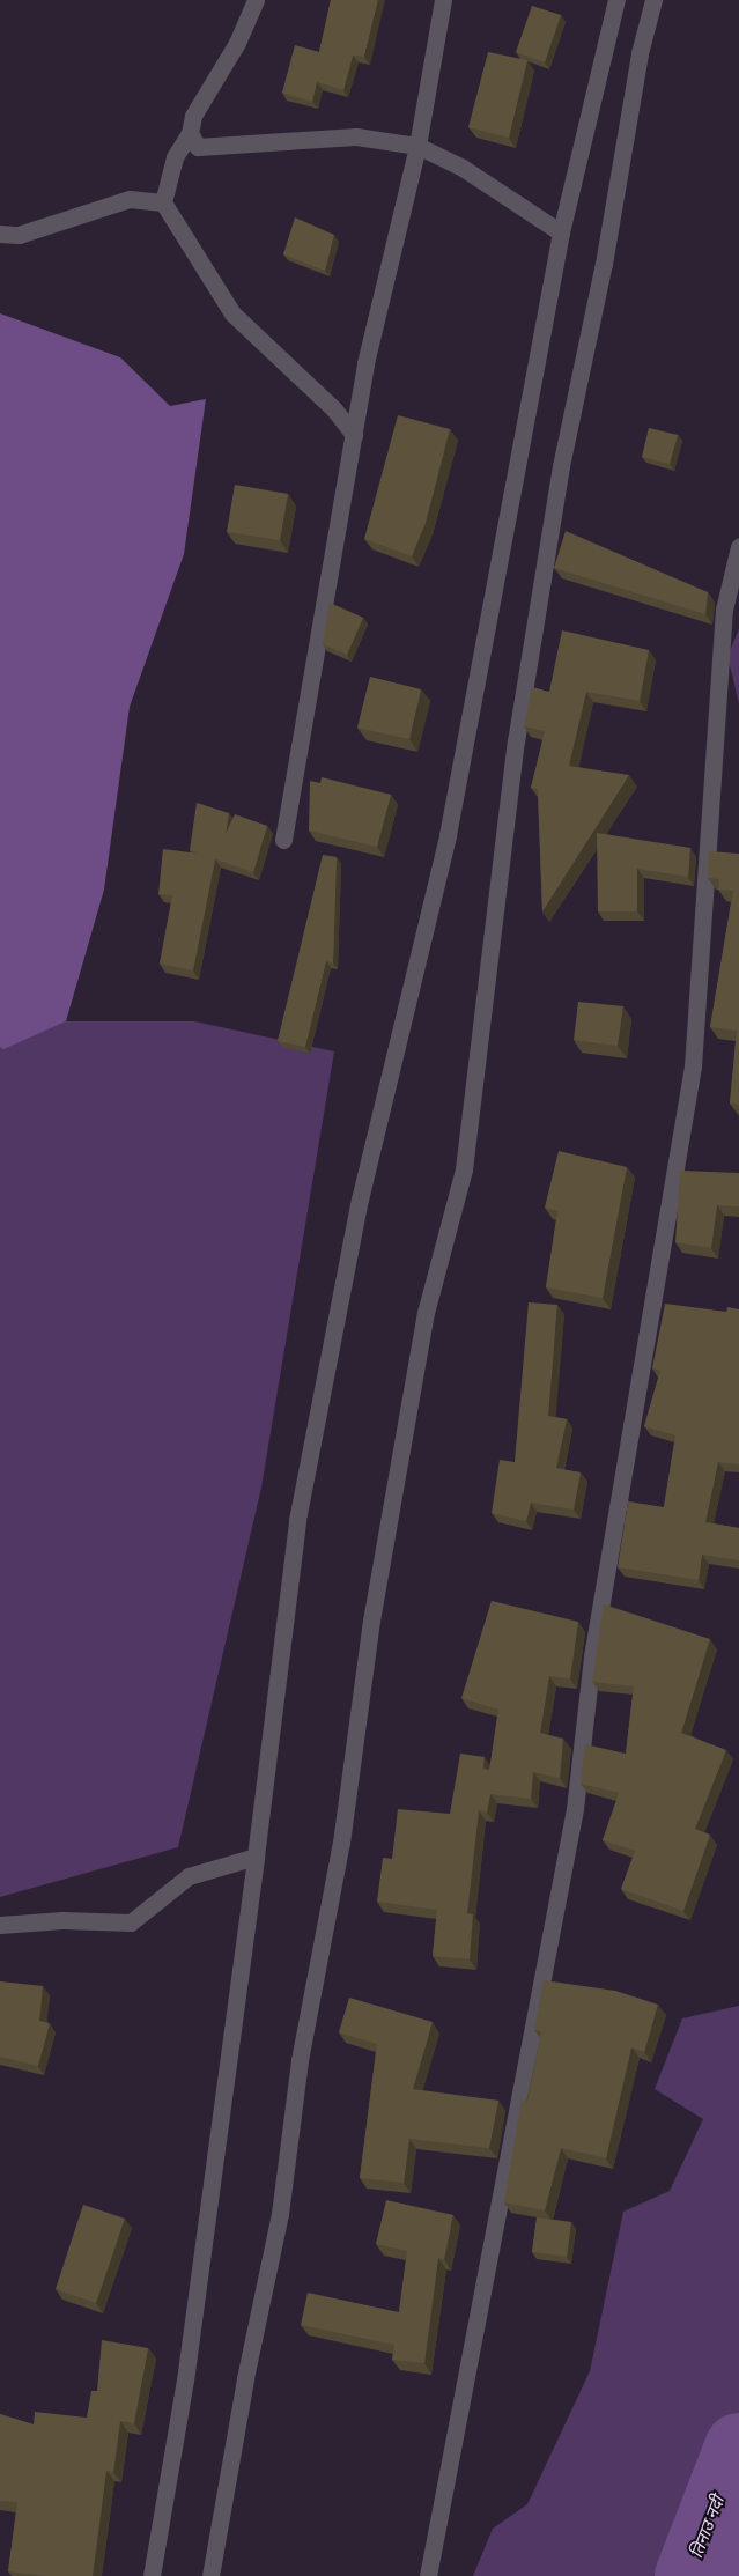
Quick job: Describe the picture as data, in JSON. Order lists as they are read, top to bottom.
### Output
{
  "water": ["तिनाउ नदी"]
}
